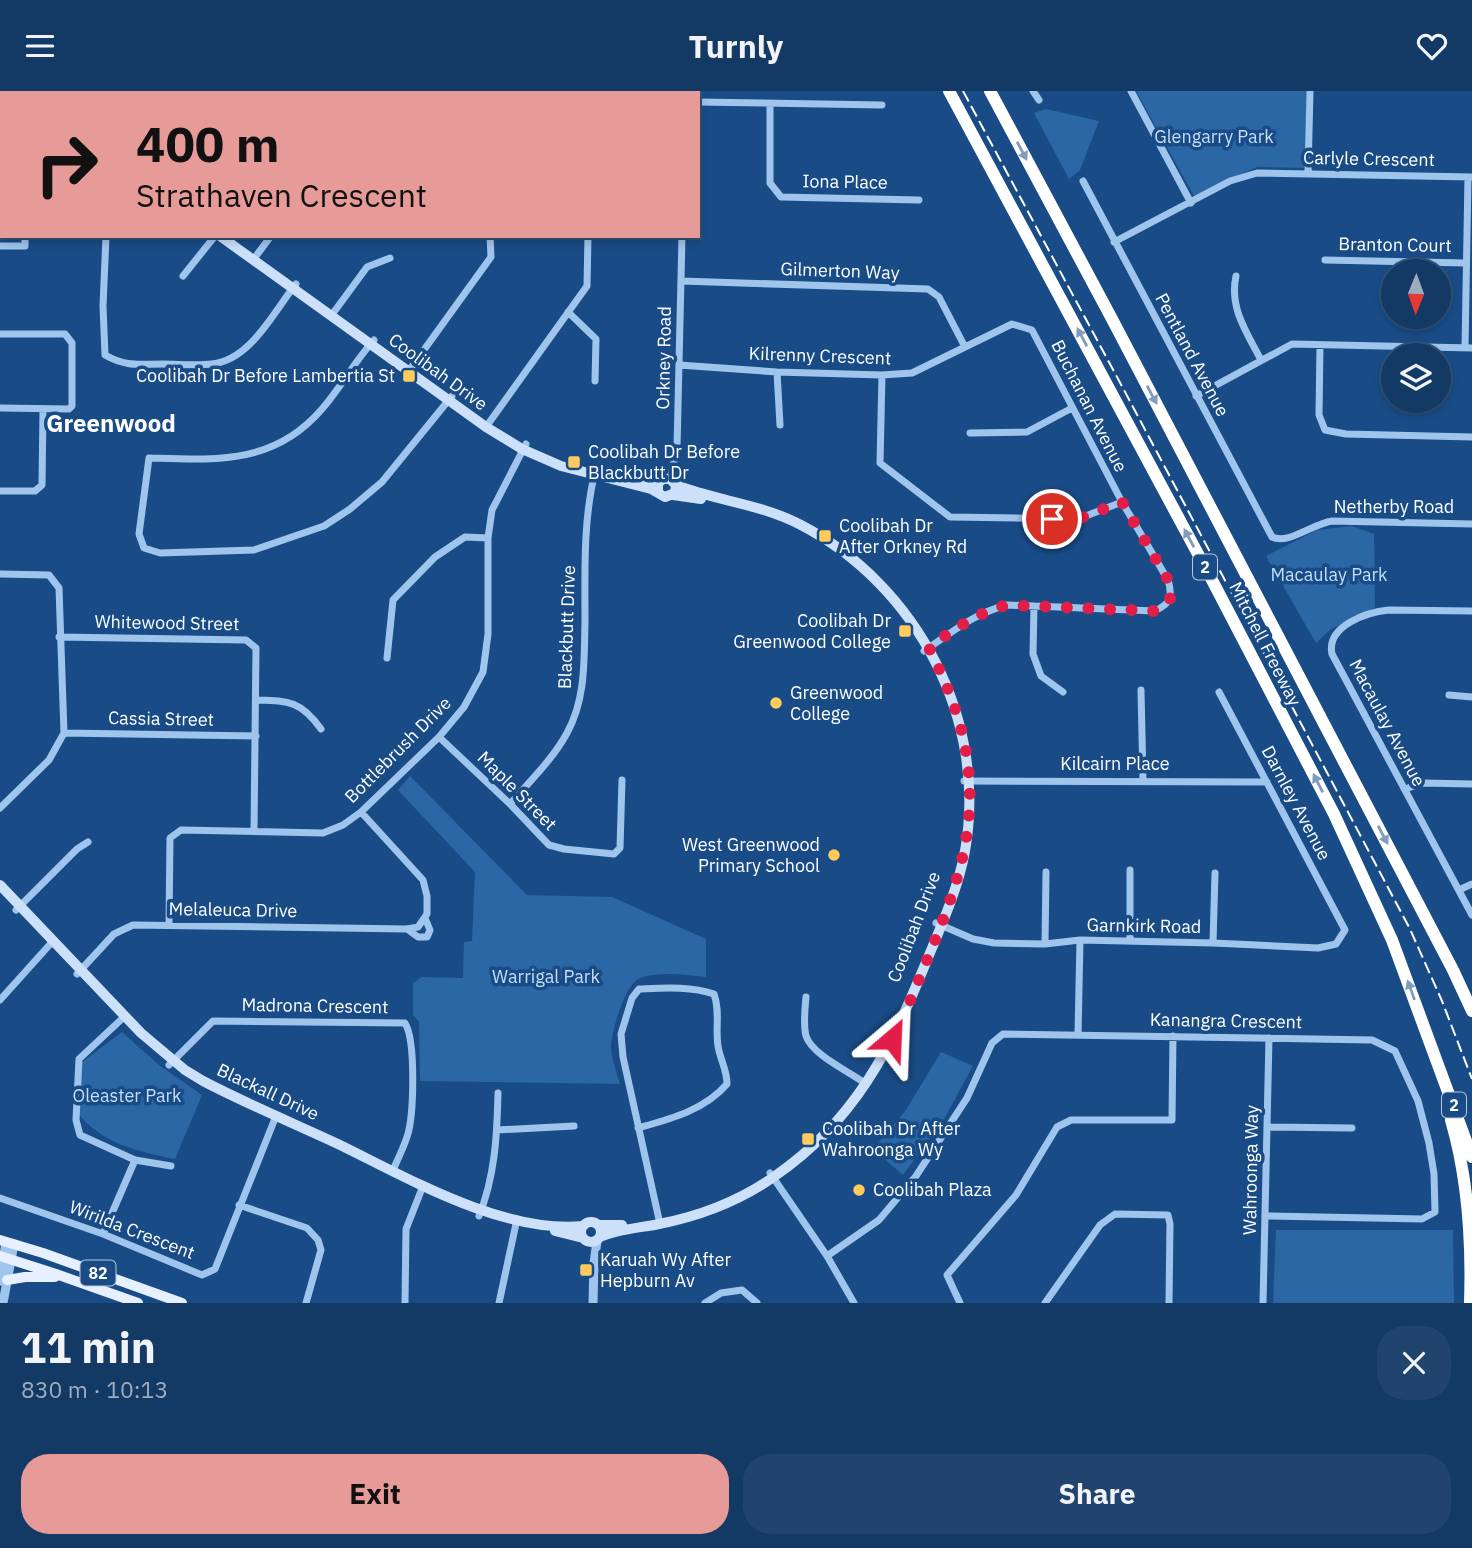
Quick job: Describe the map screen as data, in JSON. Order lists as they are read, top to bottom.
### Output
{
  "streets": {
    "highway": ["2", "Mitchell Freeway"],
    "main road": ["Coolibah Drive", "Blackall Drive", "82"],
    "street": [
      "Carlyle Crescent",
      "Iona Place",
      "Branton Court",
      "Gilmerton Way",
      "Pentland Avenue",
      "Kilrenny Crescent",
      "Orkney Road",
      "Buchanan Avenue",
      "Netherby Road",
      "Whitewood Street",
      "Blackbutt Drive",
      "Cassia Street",
      "Macaulay Avenue",
      "Bottlebrush Drive",
      "Kilcairn Place",
      "Maple Street",
      "Darnley Avenue",
      "Melaleuca Drive",
      "Garnkirk Road",
      "Madrona Crescent",
      "Kanangra Crescent",
      "Wahroonga Way",
      "Wirilda Crescent"
    ]
  },
  "crossings": [
    ["Carlyle Crescent", "Pentland Avenue"],
    ["Gilmerton Way", "Kilrenny Crescent"],
    ["Gilmerton Way", "Orkney Road"],
    ["Pentland Avenue", "Netherby Road"],
    ["Kilrenny Crescent", "Orkney Road"],
    ["Kilrenny Crescent", "Buchanan Avenue"],
    ["Orkney Road", "Coolibah Drive"],
    ["Coolibah Drive", "Blackbutt Drive"],
    ["Coolibah Drive", "Bottlebrush Drive"],
    ["Coolibah Drive", "Kilcairn Place"],
    ["Coolibah Drive", "Garnkirk Road"],
    ["Coolibah Drive", "Blackall Drive"],
    ["Whitewood Street", "Cassia Street"],
    ["Whitewood Street", "Bottlebrush Drive"],
    ["Blackbutt Drive", "Maple Street"],
    ["Bottlebrush Drive", "Maple Street"],
    ["Bottlebrush Drive", "Melaleuca Drive"],
    ["Kilcairn Place", "Darnley Avenue"],
    ["Darnley Avenue", "Garnkirk Road"],
    ["Melaleuca Drive", "Blackall Drive"],
    ["Madrona Crescent", "Blackall Drive"],
    ["Kanangra Crescent", "Wahroonga Way"],
    ["Blackall Drive", "Wirilda Crescent"]
  ],
  "districts": ["Greenwood"],
  "parks": [
    "Glengarry Park",
    "Macaulay Park",
    "Warrigal Park",
    "Oleaster Park"
  ],
  "places": {
    "transit": [
      "Coolibah Dr Before Lambertia St",
      "Coolibah Dr Before Blackbutt Dr",
      "Coolibah Dr After Orkney Rd",
      "Coolibah Dr Greenwood College",
      "Coolibah Dr After Wahroonga Wy",
      "Karuah Wy After Hepburn Av"
    ],
    "other": ["Greenwood College", "West Greenwood Primary School", "Coolibah Plaza"]
  },
  "north": "bottom",
  "page": {
    "header": "Turnly",
    "turn": ["400 m", "Strathaven Crescent"],
    "heading": ["11 min", "830 m · 10:13"],
    "buttons": ["Exit", "Share"]
  }
}
